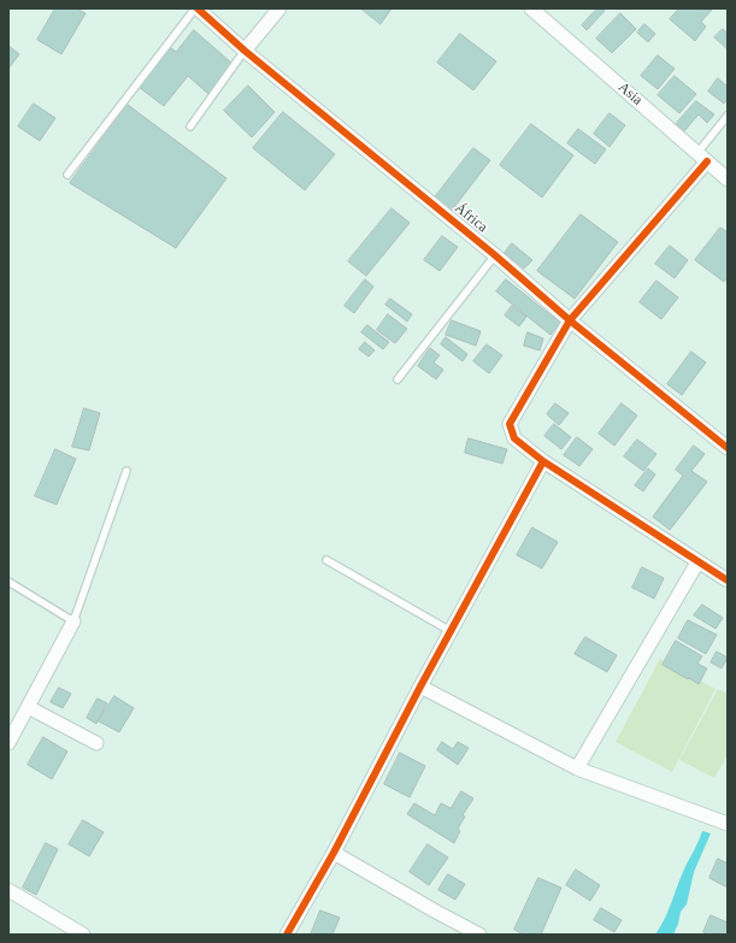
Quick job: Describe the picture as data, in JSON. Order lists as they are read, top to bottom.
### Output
{
  "streets": {
    "street": ["Asia", "África"]
  }
}
